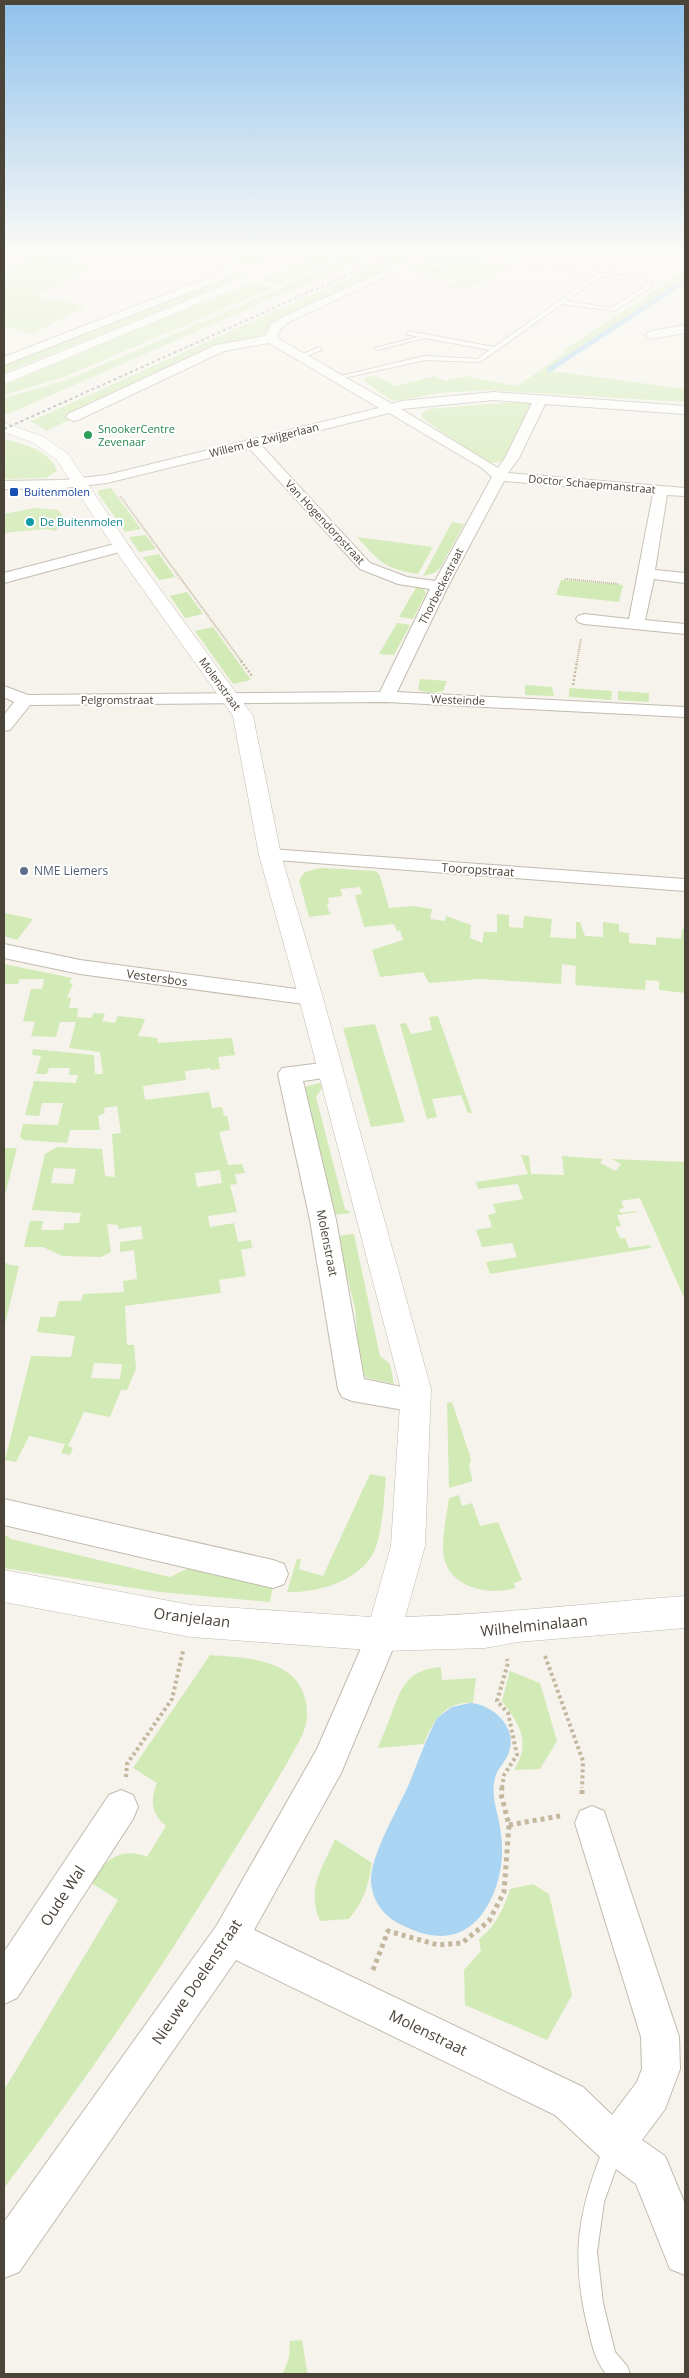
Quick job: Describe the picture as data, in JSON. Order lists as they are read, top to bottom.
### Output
{
  "streets": {
    "street": [
      "Willem de Zwijgerlaan",
      "Doctor Schaepmanstraat",
      "Van Hogendorpstraat",
      "Thorbeckestraat",
      "Molenstraat",
      "Pelgromstraat",
      "Westeinde",
      "Tooropstraat",
      "Vestersbos",
      "Oranjelaan",
      "Wilhelminalaan",
      "Oude Wal",
      "Nieuwe Doelenstraat"
    ]
  },
  "crossings": [
    ["Willem de Zwijgerlaan", "Van Hogendorpstraat"],
    ["Willem de Zwijgerlaan", "Thorbeckestraat"],
    ["Willem de Zwijgerlaan", "Molenstraat"],
    ["Doctor Schaepmanstraat", "Thorbeckestraat"],
    ["Van Hogendorpstraat", "Thorbeckestraat"],
    ["Thorbeckestraat", "Westeinde"],
    ["Molenstraat", "Pelgromstraat"],
    ["Molenstraat", "Westeinde"],
    ["Molenstraat", "Tooropstraat"],
    ["Molenstraat", "Vestersbos"],
    ["Molenstraat", "Oranjelaan"],
    ["Molenstraat", "Wilhelminalaan"],
    ["Molenstraat", "Nieuwe Doelenstraat"],
    ["Pelgromstraat", "Westeinde"],
    ["Oranjelaan", "Wilhelminalaan"],
    ["Oranjelaan", "Nieuwe Doelenstraat"],
    ["Wilhelminalaan", "Nieuwe Doelenstraat"]
  ],
  "places": {
    "other": ["SnookerCentre Zevenaar", "De Buitenmolen", "NME Liemers"],
    "transit": ["Buitenmolen"]
  }
}
